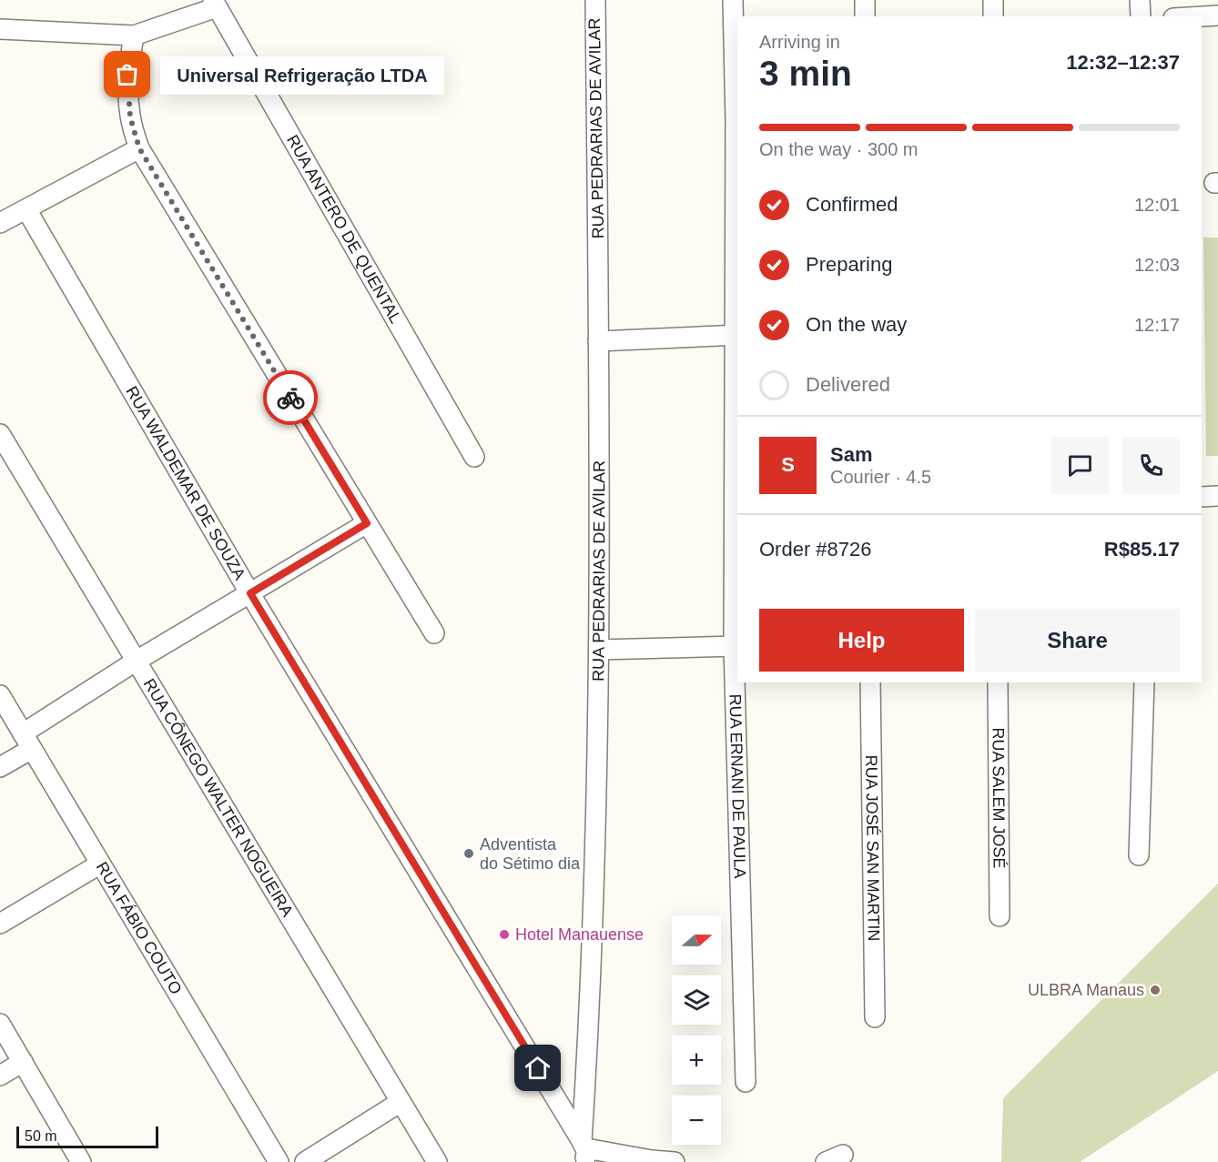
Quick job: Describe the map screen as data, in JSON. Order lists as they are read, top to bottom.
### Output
{
  "streets": {
    "street": [
      "RUA PEDRARIAS DE AVILAR",
      "RUA ANTERO DE QUENTAL",
      "RUA WALDEMAR DE SOUZA",
      "RUA ERNANI DE PAULA",
      "RUA CÔNEGO WALTER NOGUEIRA",
      "RUA SALEM JOSÉ",
      "RUA JOSÉ SAN MARTIN",
      "RUA FÁBIO COUTO"
    ]
  },
  "crossings": [
    ["RUA PEDRARIAS DE AVILAR", "RUA WALDEMAR DE SOUZA"]
  ],
  "places": [
    "Universal Refrigeração LTDA",
    "Adventista do Sétimo dia",
    "Hotel Manauense",
    "ULBRA Manaus"
  ],
  "scale_bar": "50 m",
  "north": "right",
  "page": {
    "heading": ["3 min", "Arriving in", "12:32–12:37"],
    "panel": [
      "Sam",
      "Courier · 4.5",
      "Order #8726",
      "R$85.17"
    ],
    "bubble": "Universal Refrigeração LTDA",
    "bar": "On the way · 300 m",
    "list": [
      ["Confirmed", "12:01"],
      ["Preparing", "12:03"],
      ["On the way", "12:17"],
      "Delivered"
    ],
    "round": "S",
    "buttons": ["Help", "Share"],
    "map_buttons": ["+", "−"],
    "scale": "50 m"
  }
}
